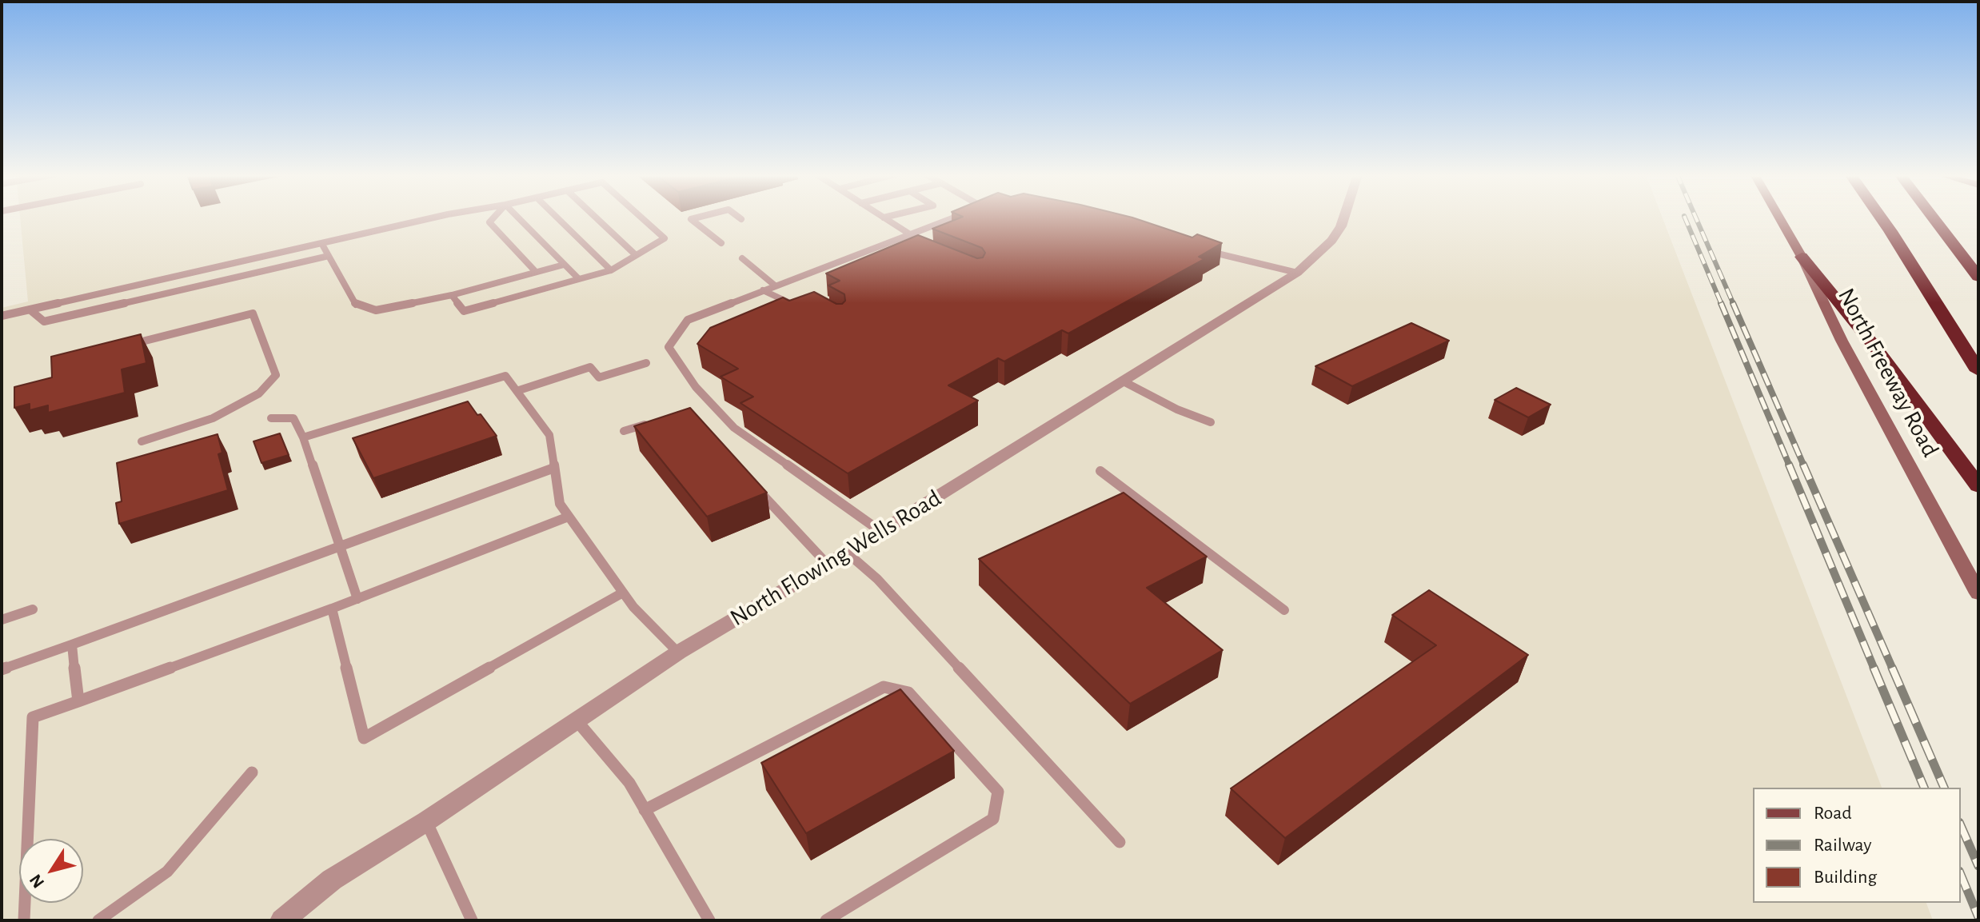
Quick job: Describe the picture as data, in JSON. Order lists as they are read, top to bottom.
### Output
{
  "streets": {
    "main road": ["North Freeway Road"],
    "street": ["North Flowing Wells Road"]
  },
  "legend": ["Road", "Railway", "Building"],
  "north": "bottom left"
}
